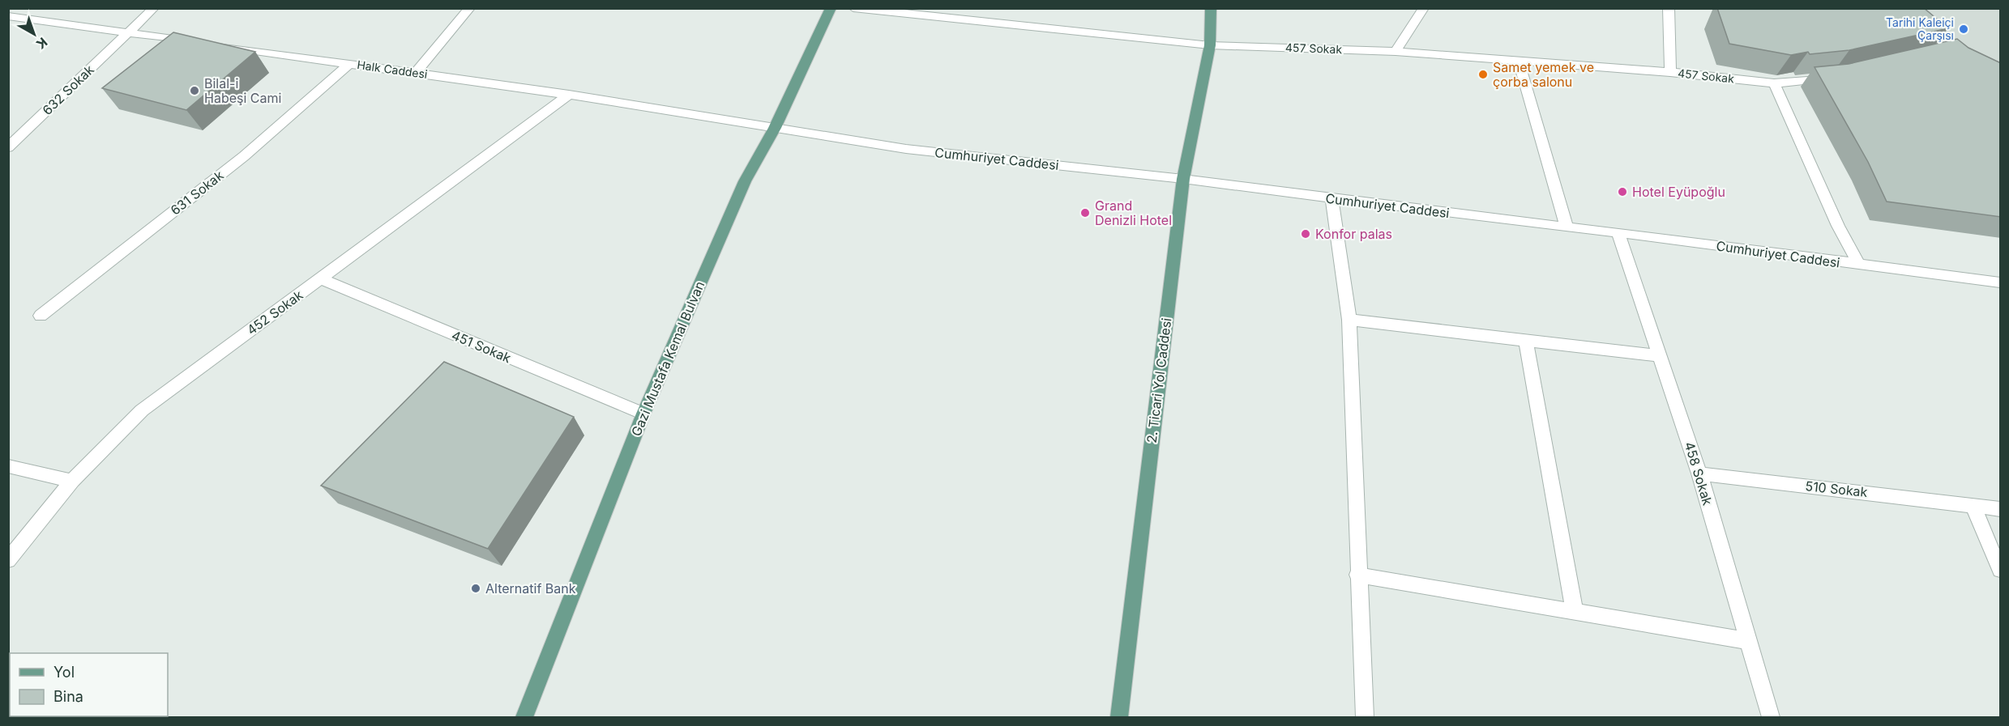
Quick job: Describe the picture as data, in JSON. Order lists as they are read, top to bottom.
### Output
{
  "streets": {
    "main road": ["Gazi Mustafa Kemal Bulvan", "2. Ticari Yol Caddesi"],
    "street": [
      "457 Sokak",
      "Halk Caddesi",
      "632 Sokak",
      "Cumhuriyet Caddesi",
      "631 Sokak",
      "452 Sokak",
      "451 Sokak",
      "458 Sokak",
      "510 Sokak"
    ]
  },
  "crossings": [
    ["457 Sokak", "2. Ticari Yol Caddesi"],
    ["Halk Caddesi", "632 Sokak"],
    ["Halk Caddesi", "Cumhuriyet Caddesi"],
    ["Halk Caddesi", "631 Sokak"],
    ["Halk Caddesi", "452 Sokak"],
    ["Halk Caddesi", "Gazi Mustafa Kemal Bulvan"],
    ["Cumhuriyet Caddesi", "Gazi Mustafa Kemal Bulvan"],
    ["Cumhuriyet Caddesi", "2. Ticari Yol Caddesi"],
    ["Cumhuriyet Caddesi", "458 Sokak"],
    ["452 Sokak", "451 Sokak"],
    ["451 Sokak", "Gazi Mustafa Kemal Bulvan"],
    ["458 Sokak", "510 Sokak"]
  ],
  "places": [
    "Tarihi Kaleiçi Çarşısı",
    "Samet yemek ve çorba salonu",
    "Bilal-i Habeşi Cami",
    "Hotel Eyüpoğlu",
    "Grand Denizli Hotel",
    "Konfor palas",
    "Alternatif Bank"
  ],
  "legend": ["Yol", "Bina"],
  "north": "bottom right"
}
